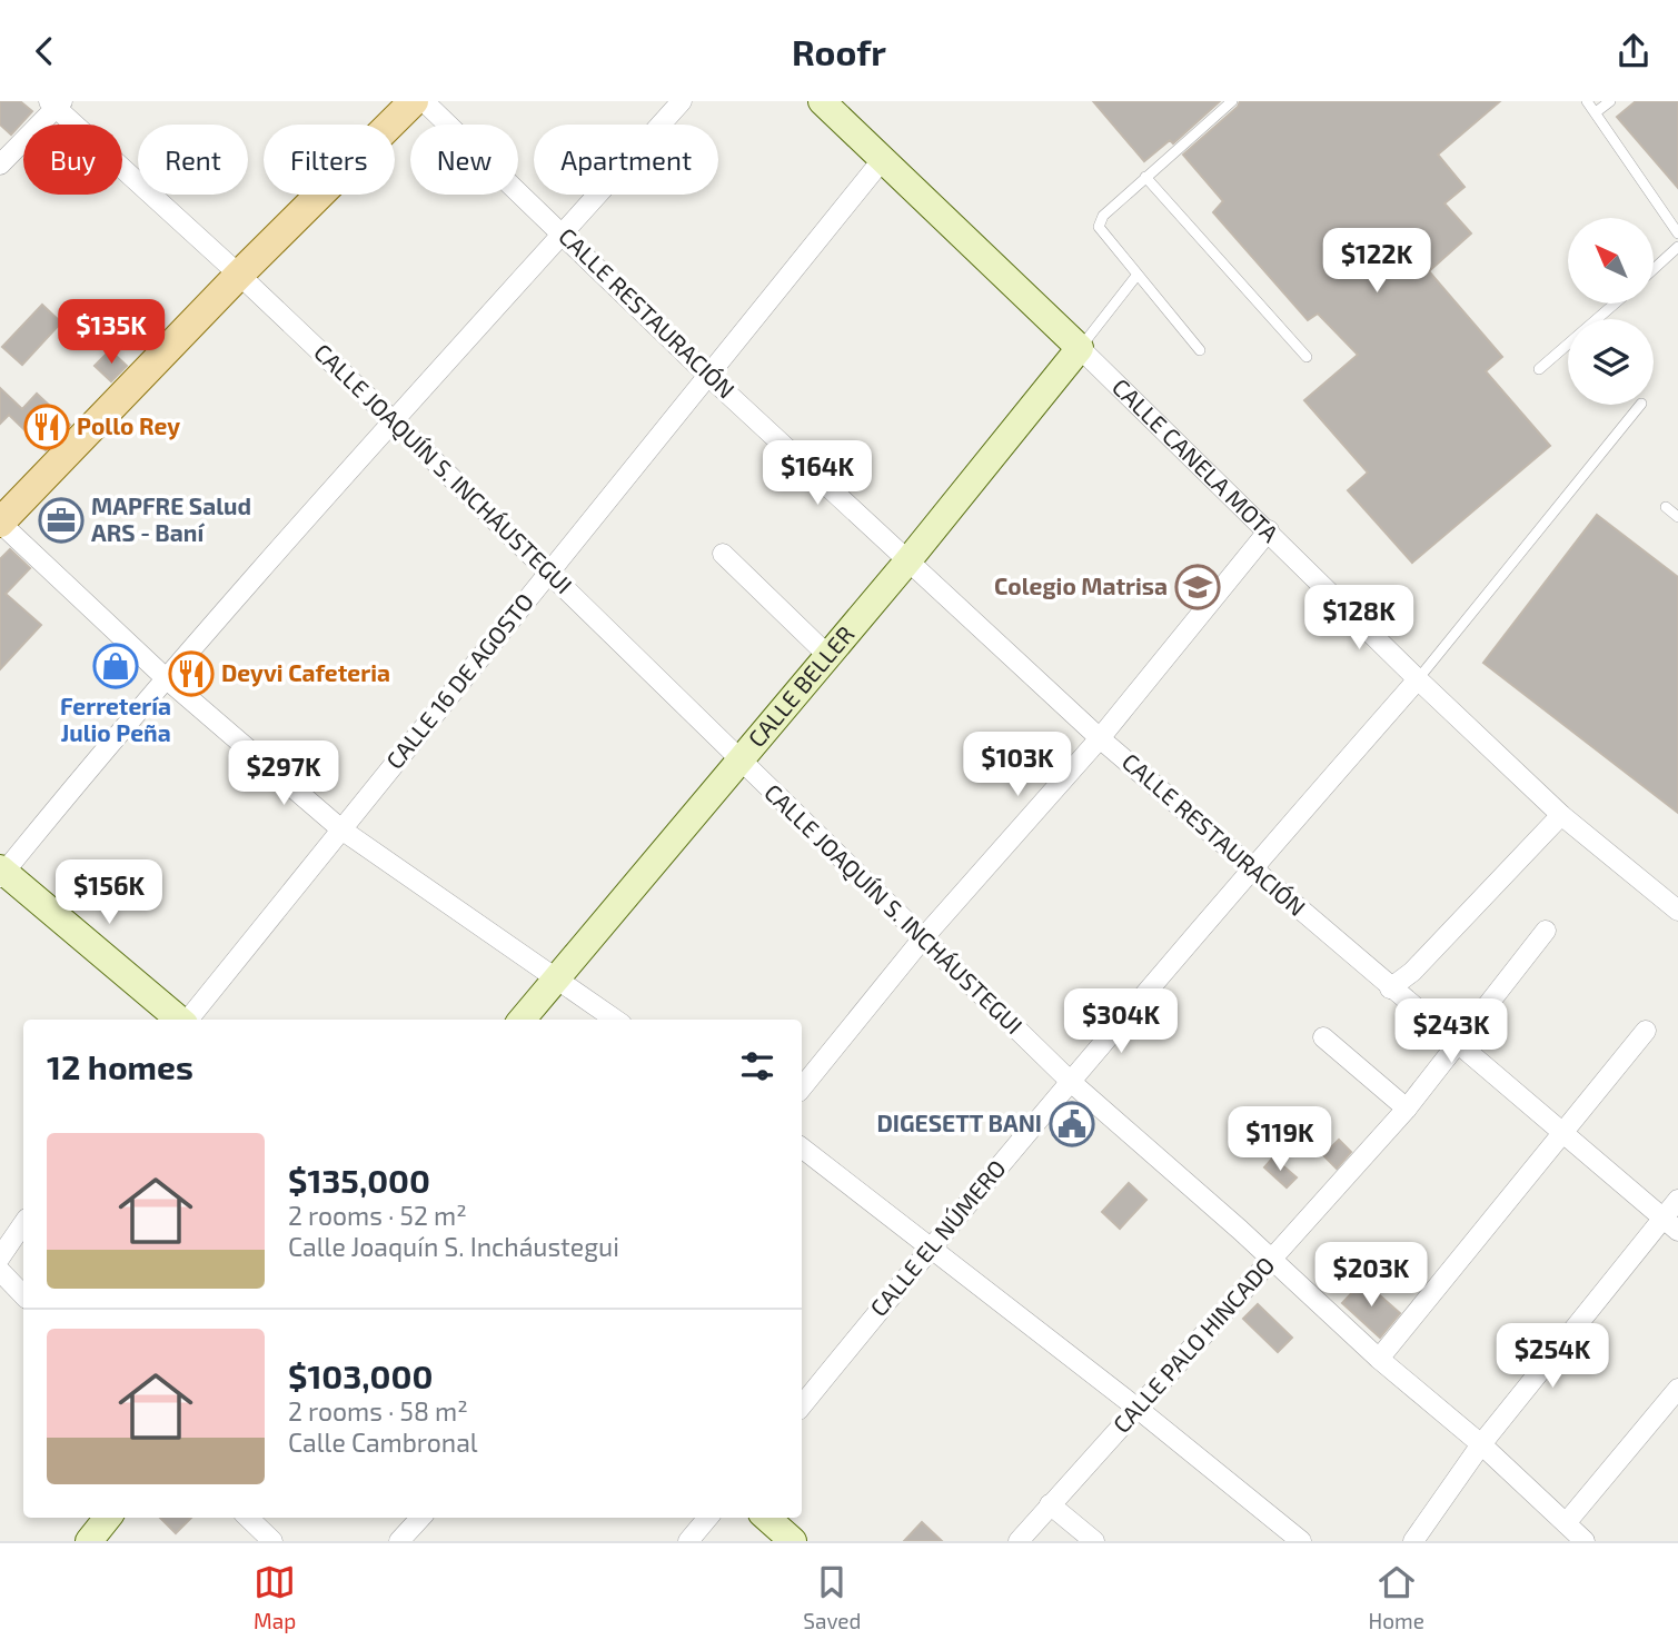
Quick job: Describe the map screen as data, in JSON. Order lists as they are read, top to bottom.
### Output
{
  "streets": {
    "main road": ["CALLE CANELA MOTA", "CALLE BELLER"],
    "street": [
      "CALLE RESTAURACIÓN",
      "CALLE JOAQUÍN S. INCHÁUSTEGUI",
      "CALLE 16 DE AGOSTO",
      "CALLE EL NÚMERO",
      "CALLE PALO HINCADO"
    ]
  },
  "crossings": [
    ["CALLE RESTAURACIÓN", "CALLE 16 DE AGOSTO"],
    ["CALLE RESTAURACIÓN", "CALLE BELLER"],
    ["CALLE RESTAURACIÓN", "CALLE EL NÚMERO"],
    ["CALLE RESTAURACIÓN", "CALLE PALO HINCADO"],
    ["CALLE CANELA MOTA", "CALLE 16 DE AGOSTO"],
    ["CALLE CANELA MOTA", "CALLE BELLER"],
    ["CALLE CANELA MOTA", "CALLE EL NÚMERO"],
    ["CALLE JOAQUÍN S. INCHÁUSTEGUI", "CALLE 16 DE AGOSTO"],
    ["CALLE JOAQUÍN S. INCHÁUSTEGUI", "CALLE BELLER"],
    ["CALLE JOAQUÍN S. INCHÁUSTEGUI", "CALLE EL NÚMERO"],
    ["CALLE JOAQUÍN S. INCHÁUSTEGUI", "CALLE PALO HINCADO"]
  ],
  "places": {
    "restaurant": ["Pollo Rey", "Deyvi Cafeteria"],
    "office": ["MAPFRE Salud ARS - Baní"],
    "school or university": ["Colegio Matrisa"],
    "shop": ["Ferretería Julio Peña"],
    "public building": ["DIGESETT BANI"]
  },
  "north": "top left",
  "page": {
    "header": "Roofr",
    "chip": [
      "Buy",
      "Rent",
      "Filters",
      "New",
      "Apartment"
    ],
    "price": [
      "$122K",
      "$135K",
      "$164K",
      "$128K",
      "$103K",
      "$297K",
      "$156K",
      "$304K",
      "$243K",
      "$119K",
      "$203K",
      "$254K"
    ],
    "heading": "12 homes",
    "list": [
      {
        "name": "$135,000",
        "note": "2 rooms · 52 m² · Calle Joaquín S. Incháustegui"
      },
      {
        "name": "$103,000",
        "note": "2 rooms · 58 m² · Calle Cambronal"
      }
    ],
    "tabs": ["Map", "Saved", "Home"]
  }
}
